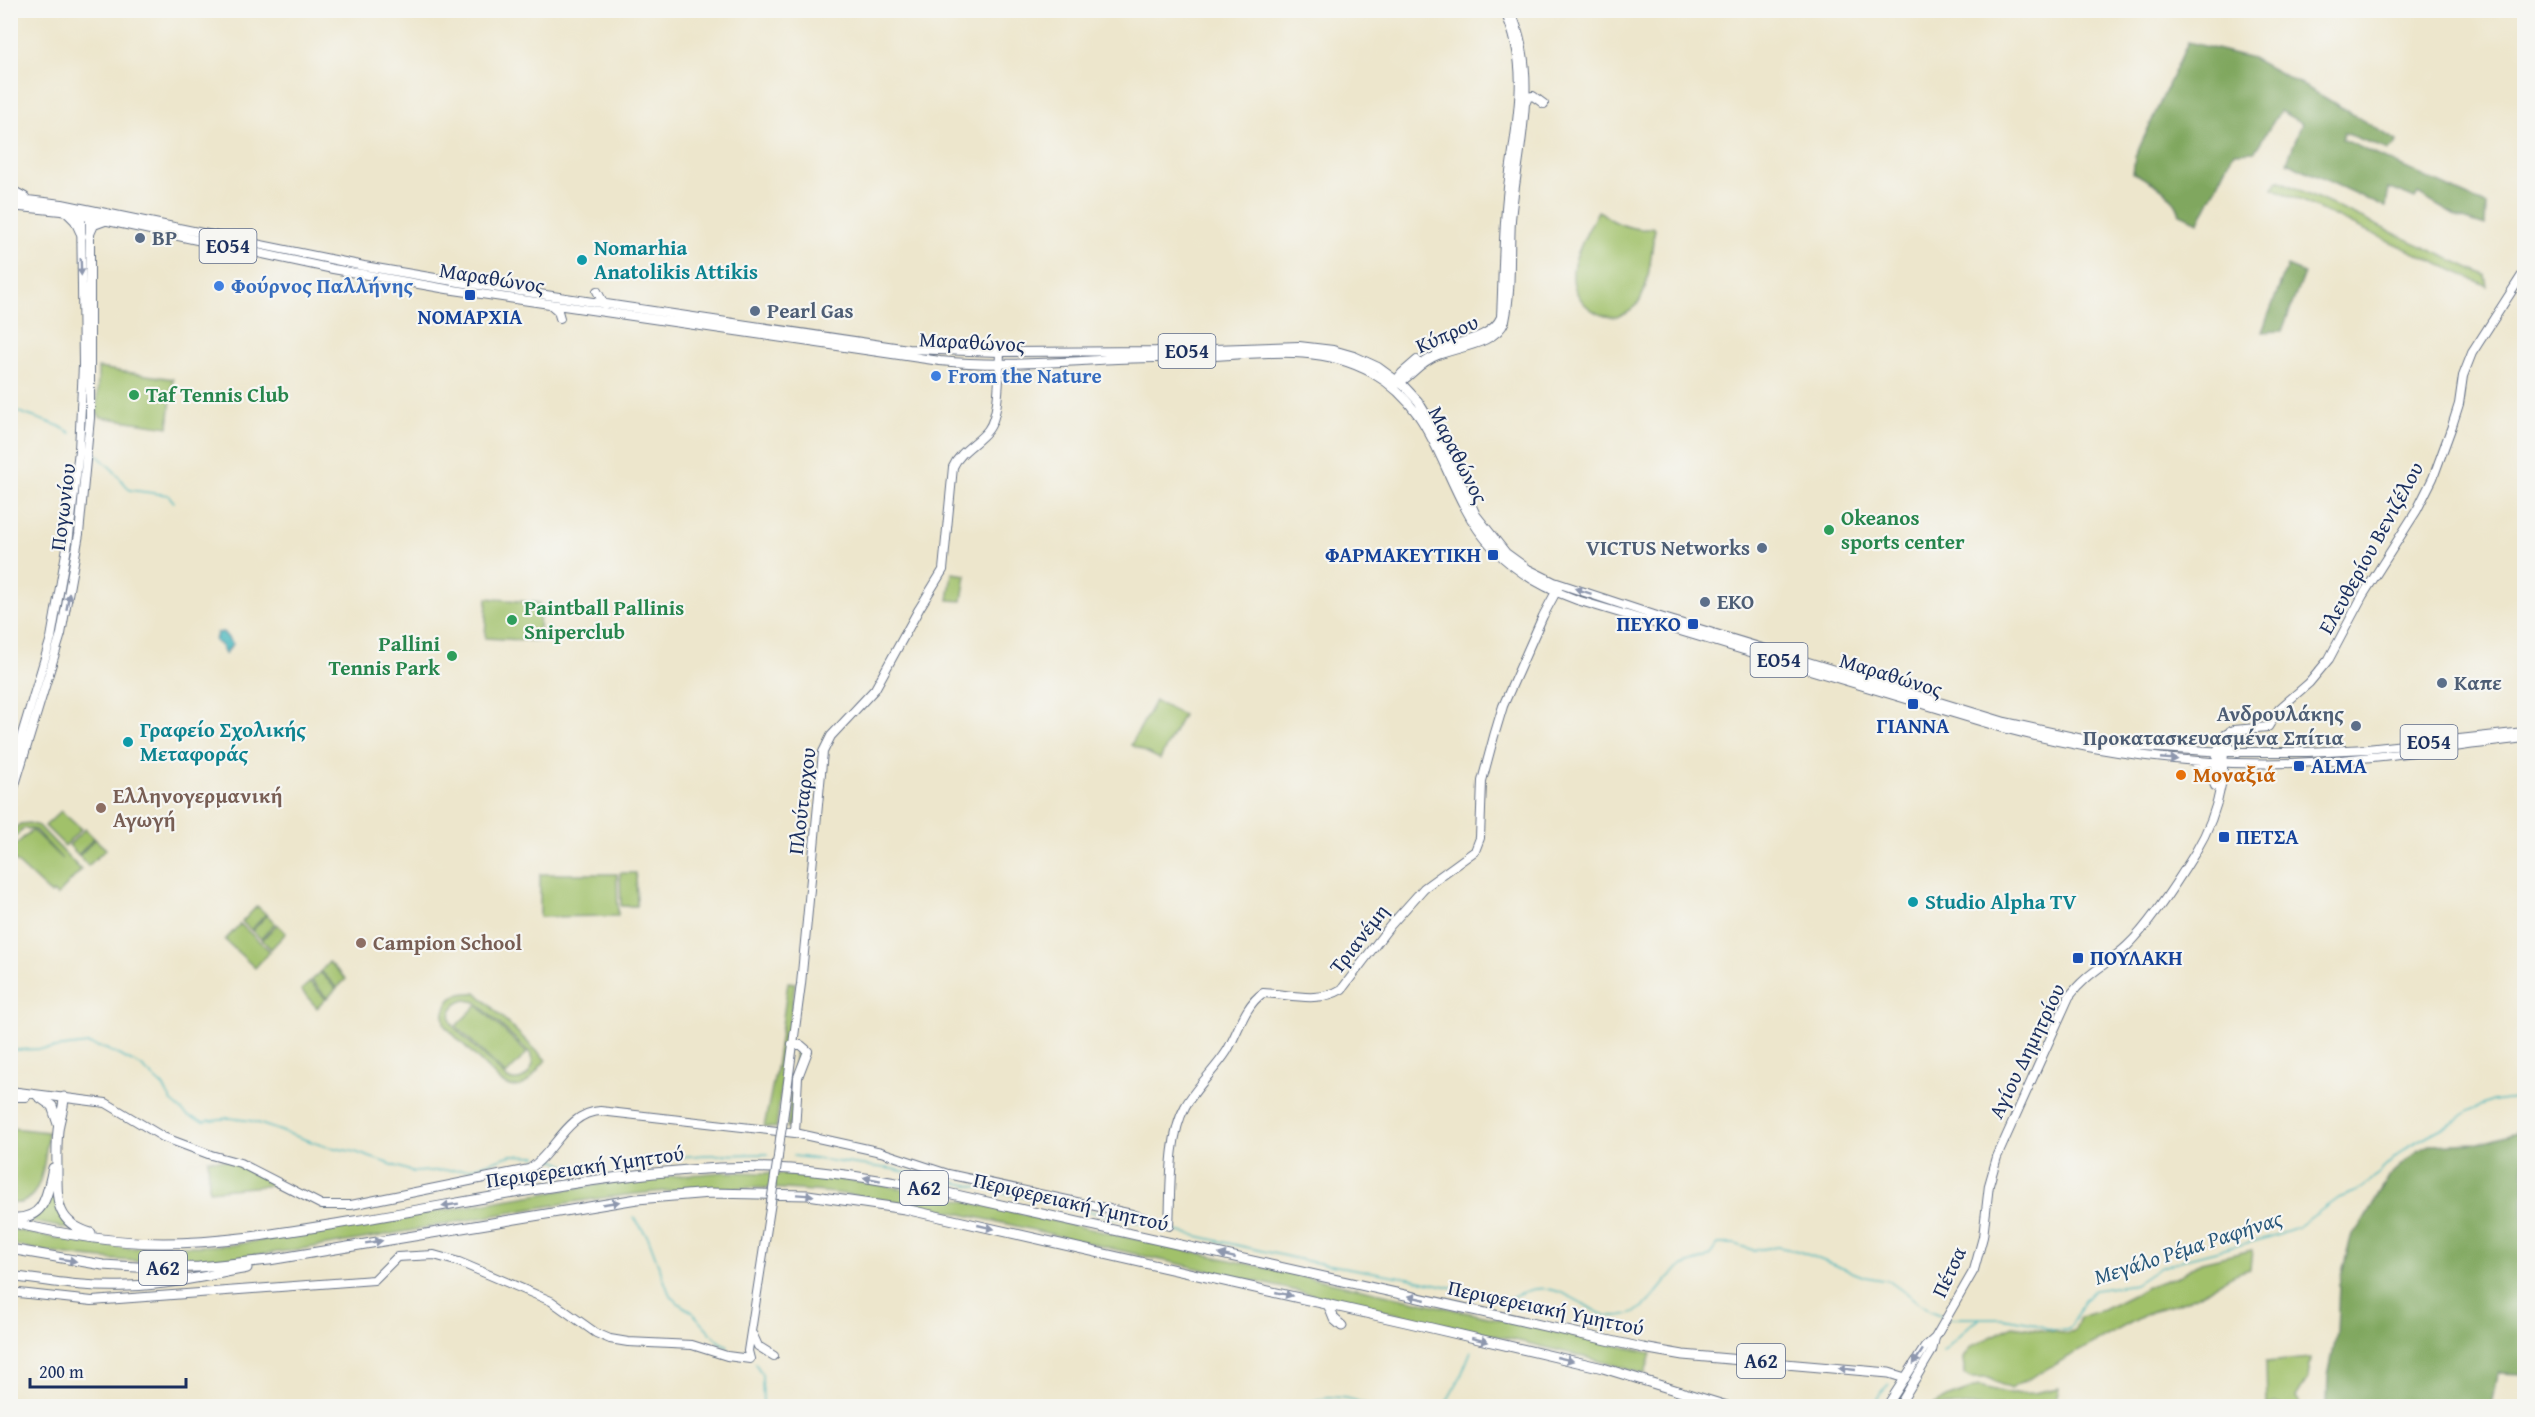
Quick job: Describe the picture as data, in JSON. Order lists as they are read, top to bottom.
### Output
{
  "streets": {
    "highway": ["Περιφερειακή Υμηττού", "Α62"],
    "main road": ["ΕΟ54", "Μαραθώνος"],
    "street": [
      "Κύπρου",
      "Πογωνίου",
      "Ελευθερίου Βενιζέλου",
      "Πλούταρχου",
      "Τριανέμη",
      "Αγίου Δημητρίου",
      "Πέτσα"
    ]
  },
  "crossings": [
    ["Μαραθώνος", "Κύπρου"],
    ["Μαραθώνος", "Πογωνίου"],
    ["Μαραθώνος", "Πλούταρχου"],
    ["Μαραθώνος", "Τριανέμη"],
    ["Αγίου Δημητρίου", "Πέτσα"],
    ["Περιφερειακή Υμηττού", "Πέτσα"]
  ],
  "water": ["Μεγάλο Ρέμα Ραφήνας"],
  "places": {
    "other": [
      "BP",
      "Nomarhia Anatolikis Attikis",
      "Φούρνος Παλλήνης",
      "Pearl Gas",
      "From the Nature",
      "Taf Tennis Club",
      "Okeanos sports center",
      "VICTUS Networks",
      "EKO",
      "Paintball Pallinis Sniperclub",
      "Pallini Tennis Park",
      "Καπε",
      "Ανδρουλάκης Προκατασκευασμένα Σπίτια",
      "Γραφείο Σχολικής Μεταφοράς",
      "Μοναξιά",
      "Ελληνογερμανική Αγωγή",
      "Studio Alpha TV",
      "Campion School"
    ],
    "transit": [
      "ΝΟΜΑΡΧΙΑ",
      "ΦΑΡΜΑΚΕΥΤΙΚΗ",
      "ΠΕΥΚΟ",
      "ΓΙΑΝΝΑ",
      "ALMA",
      "ΠΕΤΣΑ",
      "ΠΟΥΛΑΚΗ"
    ]
  },
  "scale_bar": "200 m"
}
